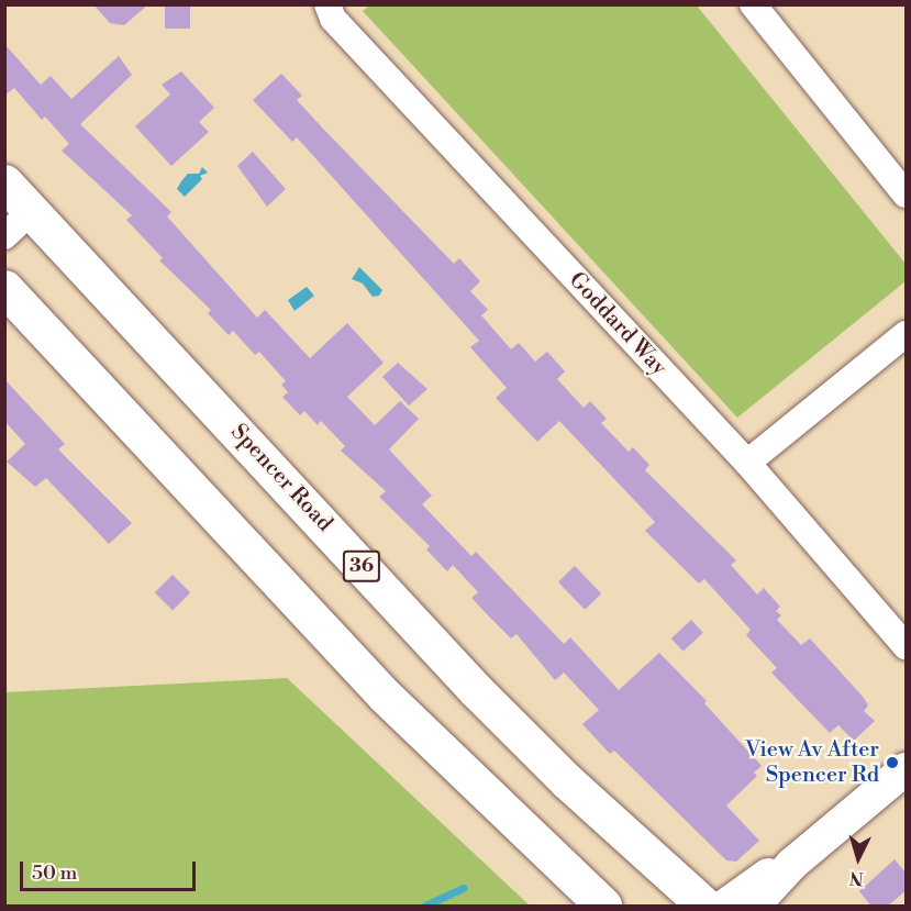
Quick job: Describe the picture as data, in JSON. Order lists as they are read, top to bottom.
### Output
{
  "streets": {
    "main road": ["Spencer Road", "36"],
    "street": ["Goddard Way"]
  },
  "places": ["View Av After Spencer Rd"],
  "scale_bar": "50 m",
  "north": "bottom"
}
